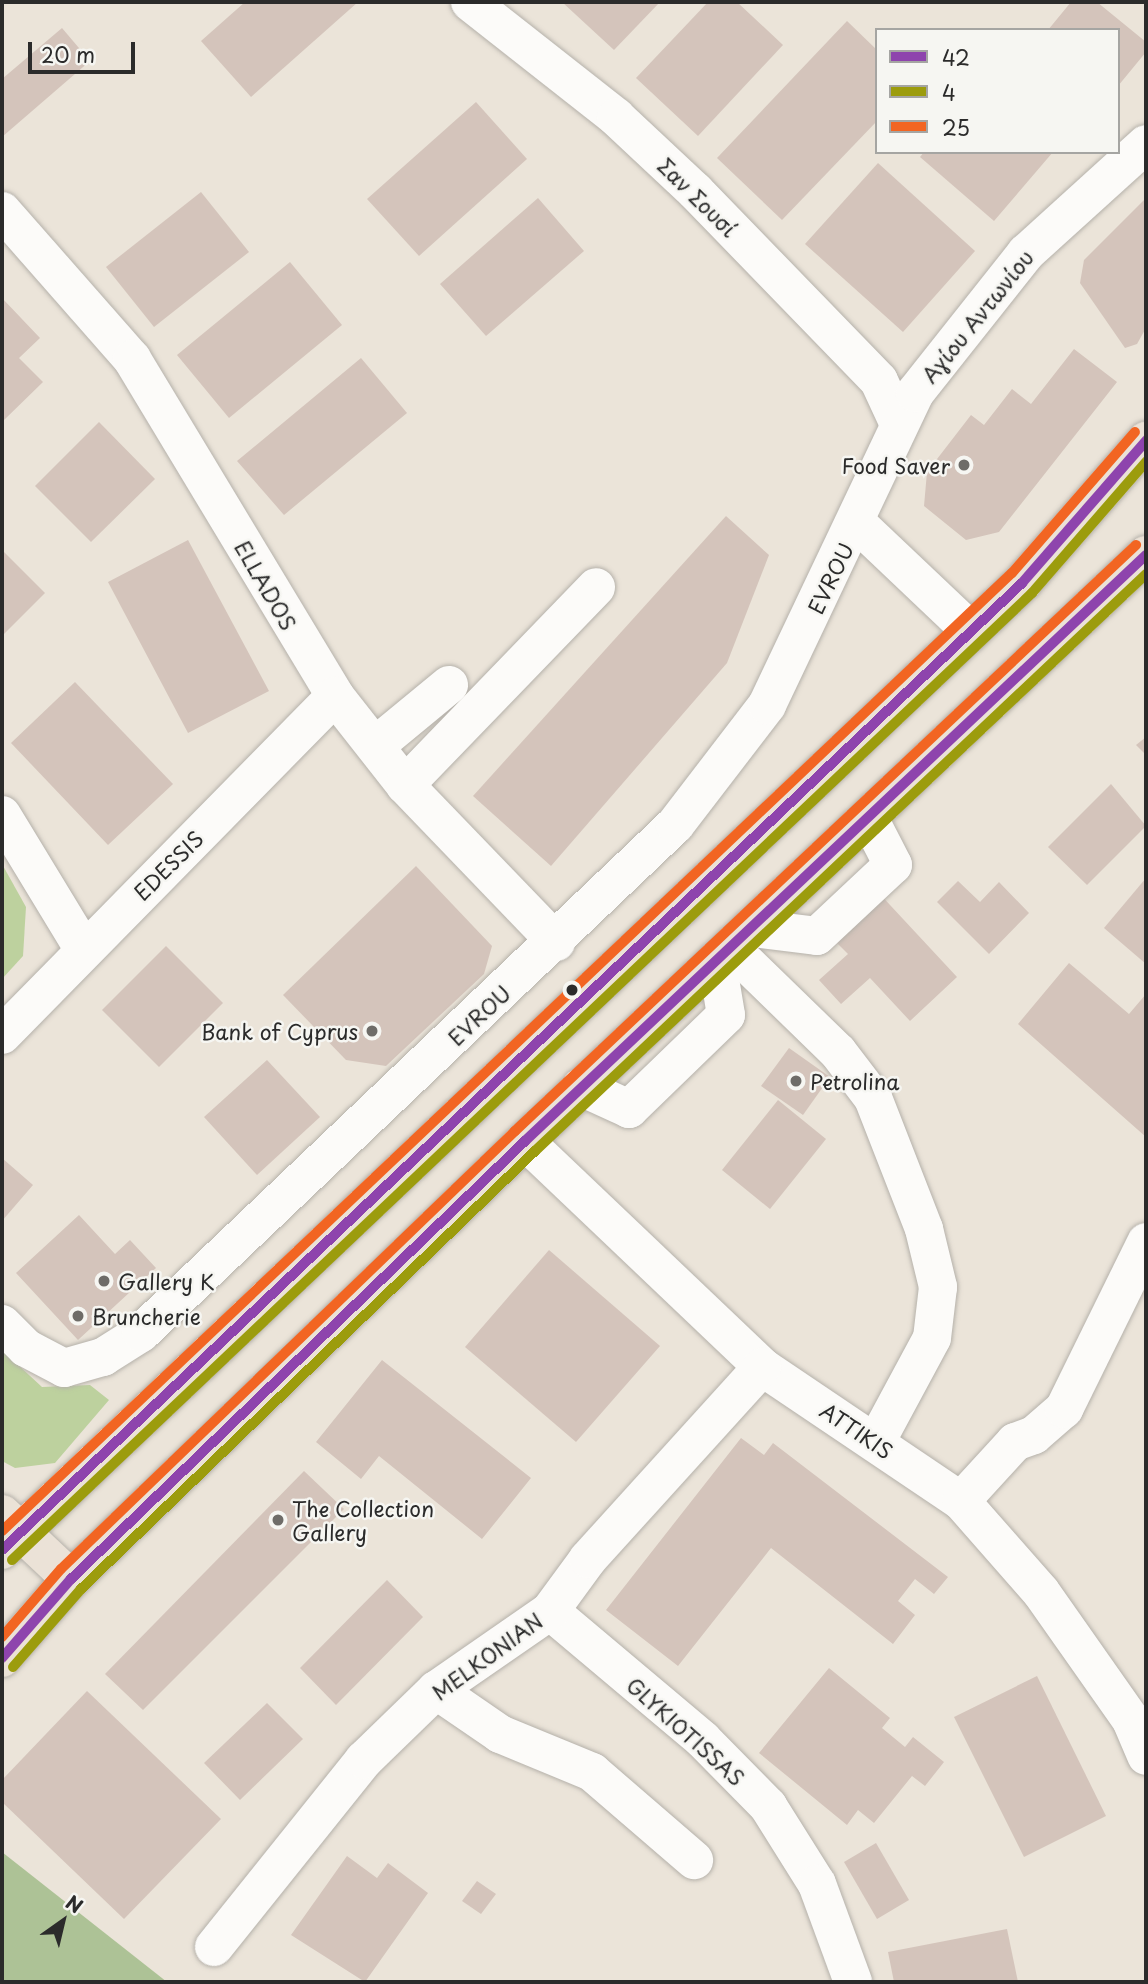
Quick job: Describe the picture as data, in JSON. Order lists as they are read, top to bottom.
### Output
{
  "streets": {
    "street": [
      "Σαν Σουσί",
      "Αγίου Αντωνίου",
      "EVROU",
      "ELLADOS",
      "EDESSIS",
      "ATTIKIS",
      "MELKONIAN",
      "GLYKIOTISSAS"
    ]
  },
  "crossings": [
    ["Σαν Σουσί", "Αγίου Αντωνίου"],
    ["Αγίου Αντωνίου", "EVROU"],
    ["EVROU", "ELLADOS"],
    ["ELLADOS", "EDESSIS"],
    ["ATTIKIS", "MELKONIAN"],
    ["MELKONIAN", "GLYKIOTISSAS"]
  ],
  "places": [
    "Food Saver",
    "Bank of Cyprus",
    "Petrolina",
    "Gallery K",
    "Bruncherie",
    "The Collection Gallery"
  ],
  "lines": ["transit line 25", "transit line 42", "transit line 4"],
  "legend": ["42", "4", "25"],
  "scale_bar": "20 m",
  "north": "top right"
}
